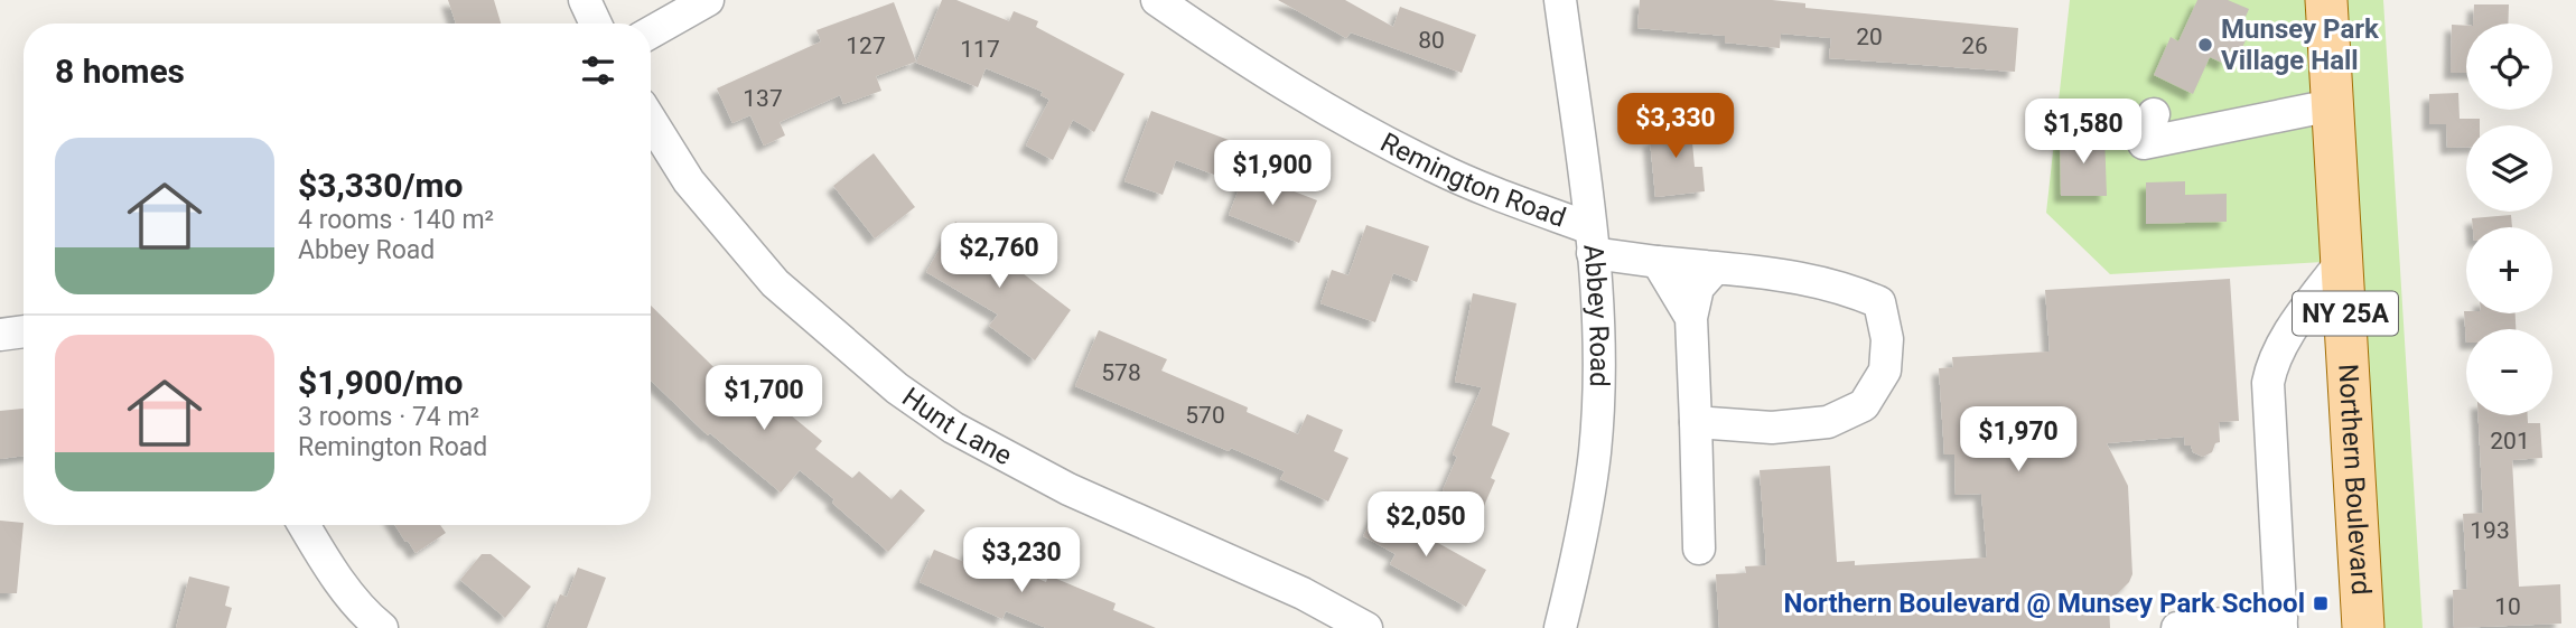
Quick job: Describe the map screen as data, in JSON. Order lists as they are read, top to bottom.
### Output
{
  "streets": {
    "main road": ["NY 25A", "Northern Boulevard"],
    "street": ["Remington Road", "Abbey Road", "Hunt Lane"]
  },
  "crossings": [
    ["Remington Road", "Abbey Road"]
  ],
  "places": {
    "other": ["Munsey Park Village Hall"],
    "transit": ["Northern Boulevard @ Munsey Park School"]
  },
  "house_numbers": [
    "20",
    "80",
    "127",
    "26",
    "117",
    "137",
    "578",
    "570",
    "201",
    "193",
    "10"
  ],
  "page": {
    "map_buttons": ["+", "−"],
    "heading": "8 homes",
    "price": [
      "$3,330",
      "$1,580",
      "$1,900",
      "$2,760",
      "$1,700",
      "$1,970",
      "$2,050",
      "$3,230"
    ],
    "list": [
      {
        "name": "$3,330/mo",
        "note": "4 rooms · 140 m² · Abbey Road"
      },
      {
        "name": "$1,900/mo",
        "note": "3 rooms · 74 m² · Remington Road"
      }
    ]
  }
}
